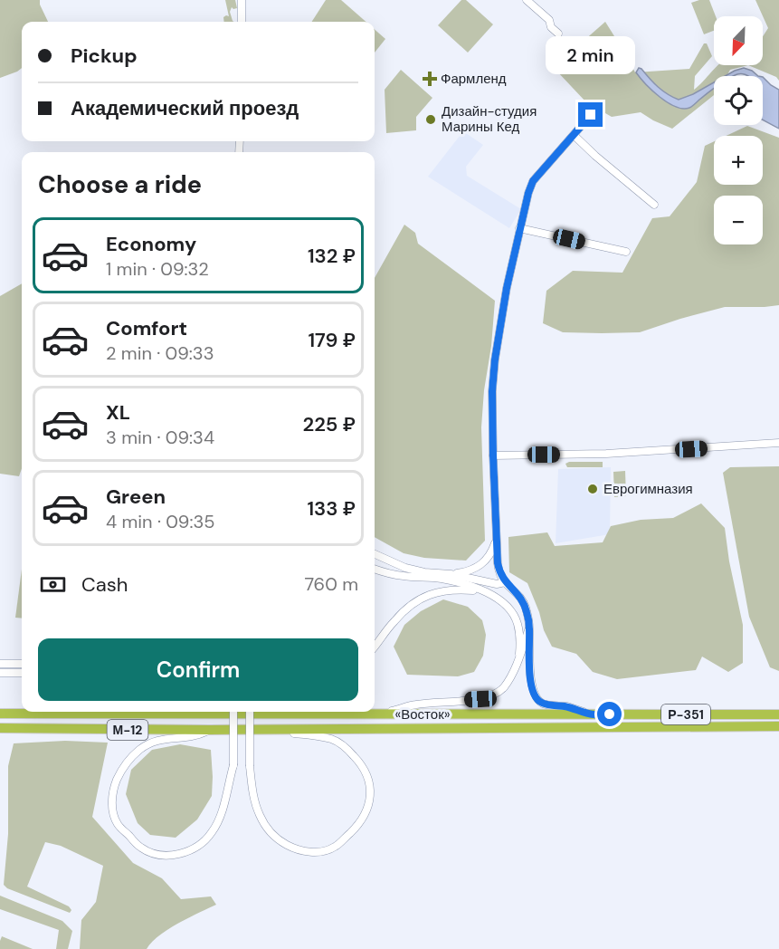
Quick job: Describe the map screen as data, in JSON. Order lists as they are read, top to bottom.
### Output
{
  "streets": {
    "highway": ["«Восток»", "Р-351", "М-12"]
  },
  "crossings": [
    ["«Восток»", "Р-351"]
  ],
  "places": {
    "health": ["Фармленд"],
    "other": ["Дизайн-студия Марины Кед", "Еврогимназия"]
  },
  "north": "bottom left",
  "page": {
    "map_buttons": ["+", "−"],
    "banner": ["Pickup", "Академический проезд"],
    "bubble": "2 min",
    "heading": "Choose a ride",
    "list": [
      {
        "name": "Economy",
        "note": "1 min · 09:32",
        "value": "132 ₽"
      },
      {
        "name": "Comfort",
        "note": "2 min · 09:33",
        "value": "179 ₽"
      },
      {
        "name": "XL",
        "note": "3 min · 09:34",
        "value": "225 ₽"
      },
      {
        "name": "Green",
        "note": "4 min · 09:35",
        "value": "133 ₽"
      }
    ],
    "pay": ["Cash", "760 m"],
    "buttons": "Confirm"
  }
}
